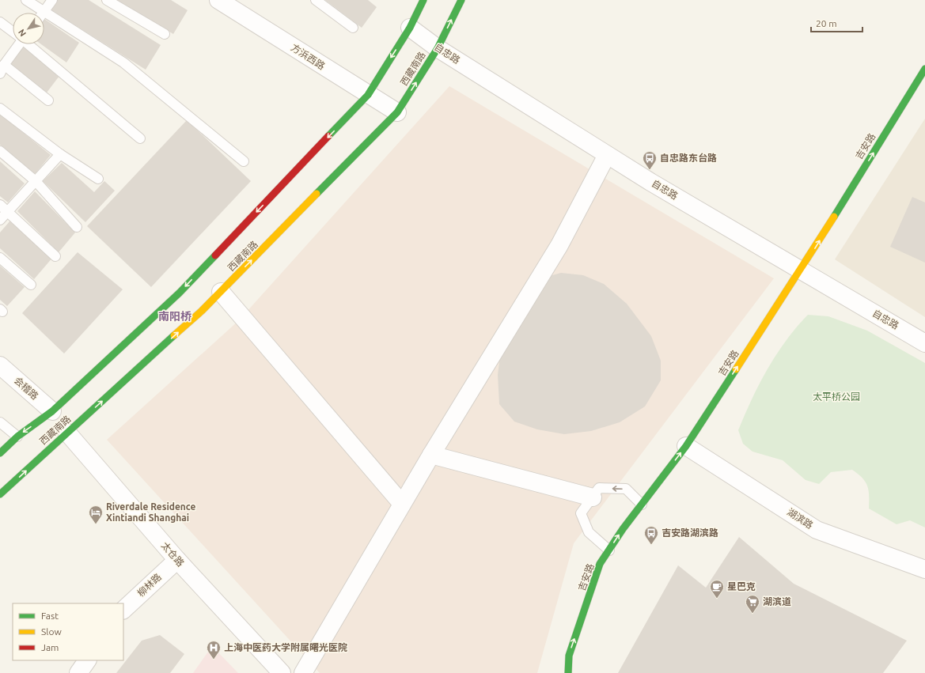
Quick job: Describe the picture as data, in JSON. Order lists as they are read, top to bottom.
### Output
{
  "streets": {
    "main road": ["西藏南路", "吉安路"],
    "street": [
      "自忠路",
      "方浜西路",
      "会稽路",
      "湖滨路",
      "太仓路",
      "柳林路"
    ]
  },
  "crossings": [
    ["自忠路", "西藏南路"],
    ["自忠路", "吉安路"],
    ["方浜西路", "西藏南路"],
    ["西藏南路", "会稽路"],
    ["西藏南路", "太仓路"],
    ["吉安路", "湖滨路"],
    ["太仓路", "柳林路"]
  ],
  "one_way": ["吉安路"],
  "districts": ["南阳桥"],
  "parks": ["太平桥公园"],
  "places": {
    "bus stop": ["自忠路东台路", "吉安路湖滨路"],
    "hotel": ["Riverdale Residence Xintiandi Shanghai"],
    "cafe": ["星巴克"],
    "supermarket": ["湖滨道"],
    "hospital": ["上海中医药大学附属曙光医院"]
  },
  "legend": ["Fast", "Slow", "Jam"],
  "scale_bar": "20 m",
  "north": "bottom left"
}
